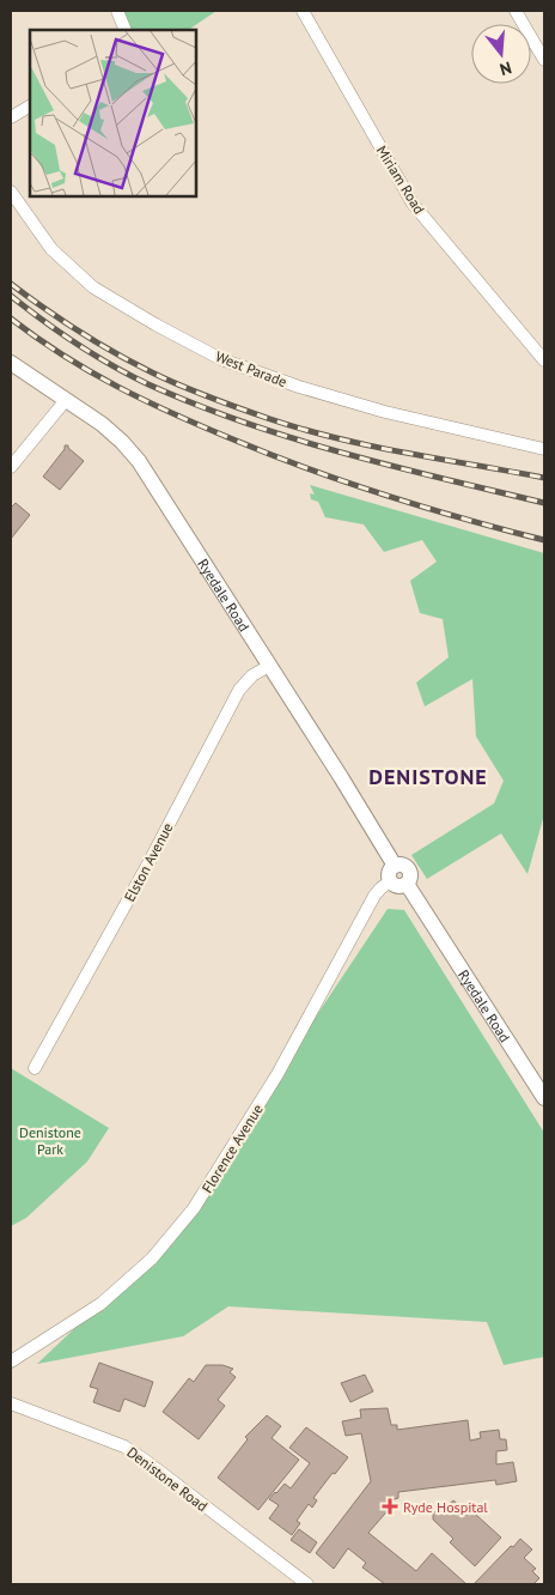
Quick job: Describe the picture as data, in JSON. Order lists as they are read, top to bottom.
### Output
{
  "streets": {
    "street": [
      "Miriam Road",
      "West Parade",
      "Ryedale Road",
      "Elston Avenue",
      "Florence Avenue",
      "Denistone Road"
    ]
  },
  "crossings": [
    ["Ryedale Road", "Elston Avenue"],
    ["Ryedale Road", "Florence Avenue"]
  ],
  "districts": ["DENISTONE"],
  "parks": ["Denistone Park"],
  "places": {
    "health": ["Ryde Hospital"]
  },
  "north": "bottom"
}
